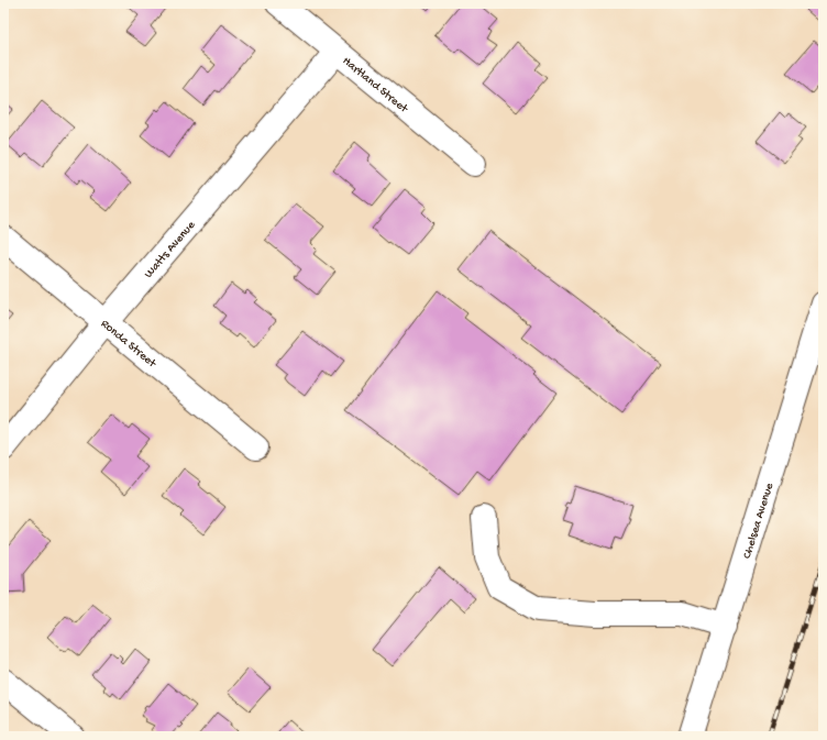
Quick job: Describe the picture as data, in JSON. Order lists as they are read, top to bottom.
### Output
{
  "streets": {
    "street": [
      "Hartland Street",
      "Watts Avenue",
      "Ronda Street",
      "Chelsea Avenue"
    ]
  },
  "crossings": [
    ["Hartland Street", "Watts Avenue"],
    ["Watts Avenue", "Ronda Street"]
  ]
}
